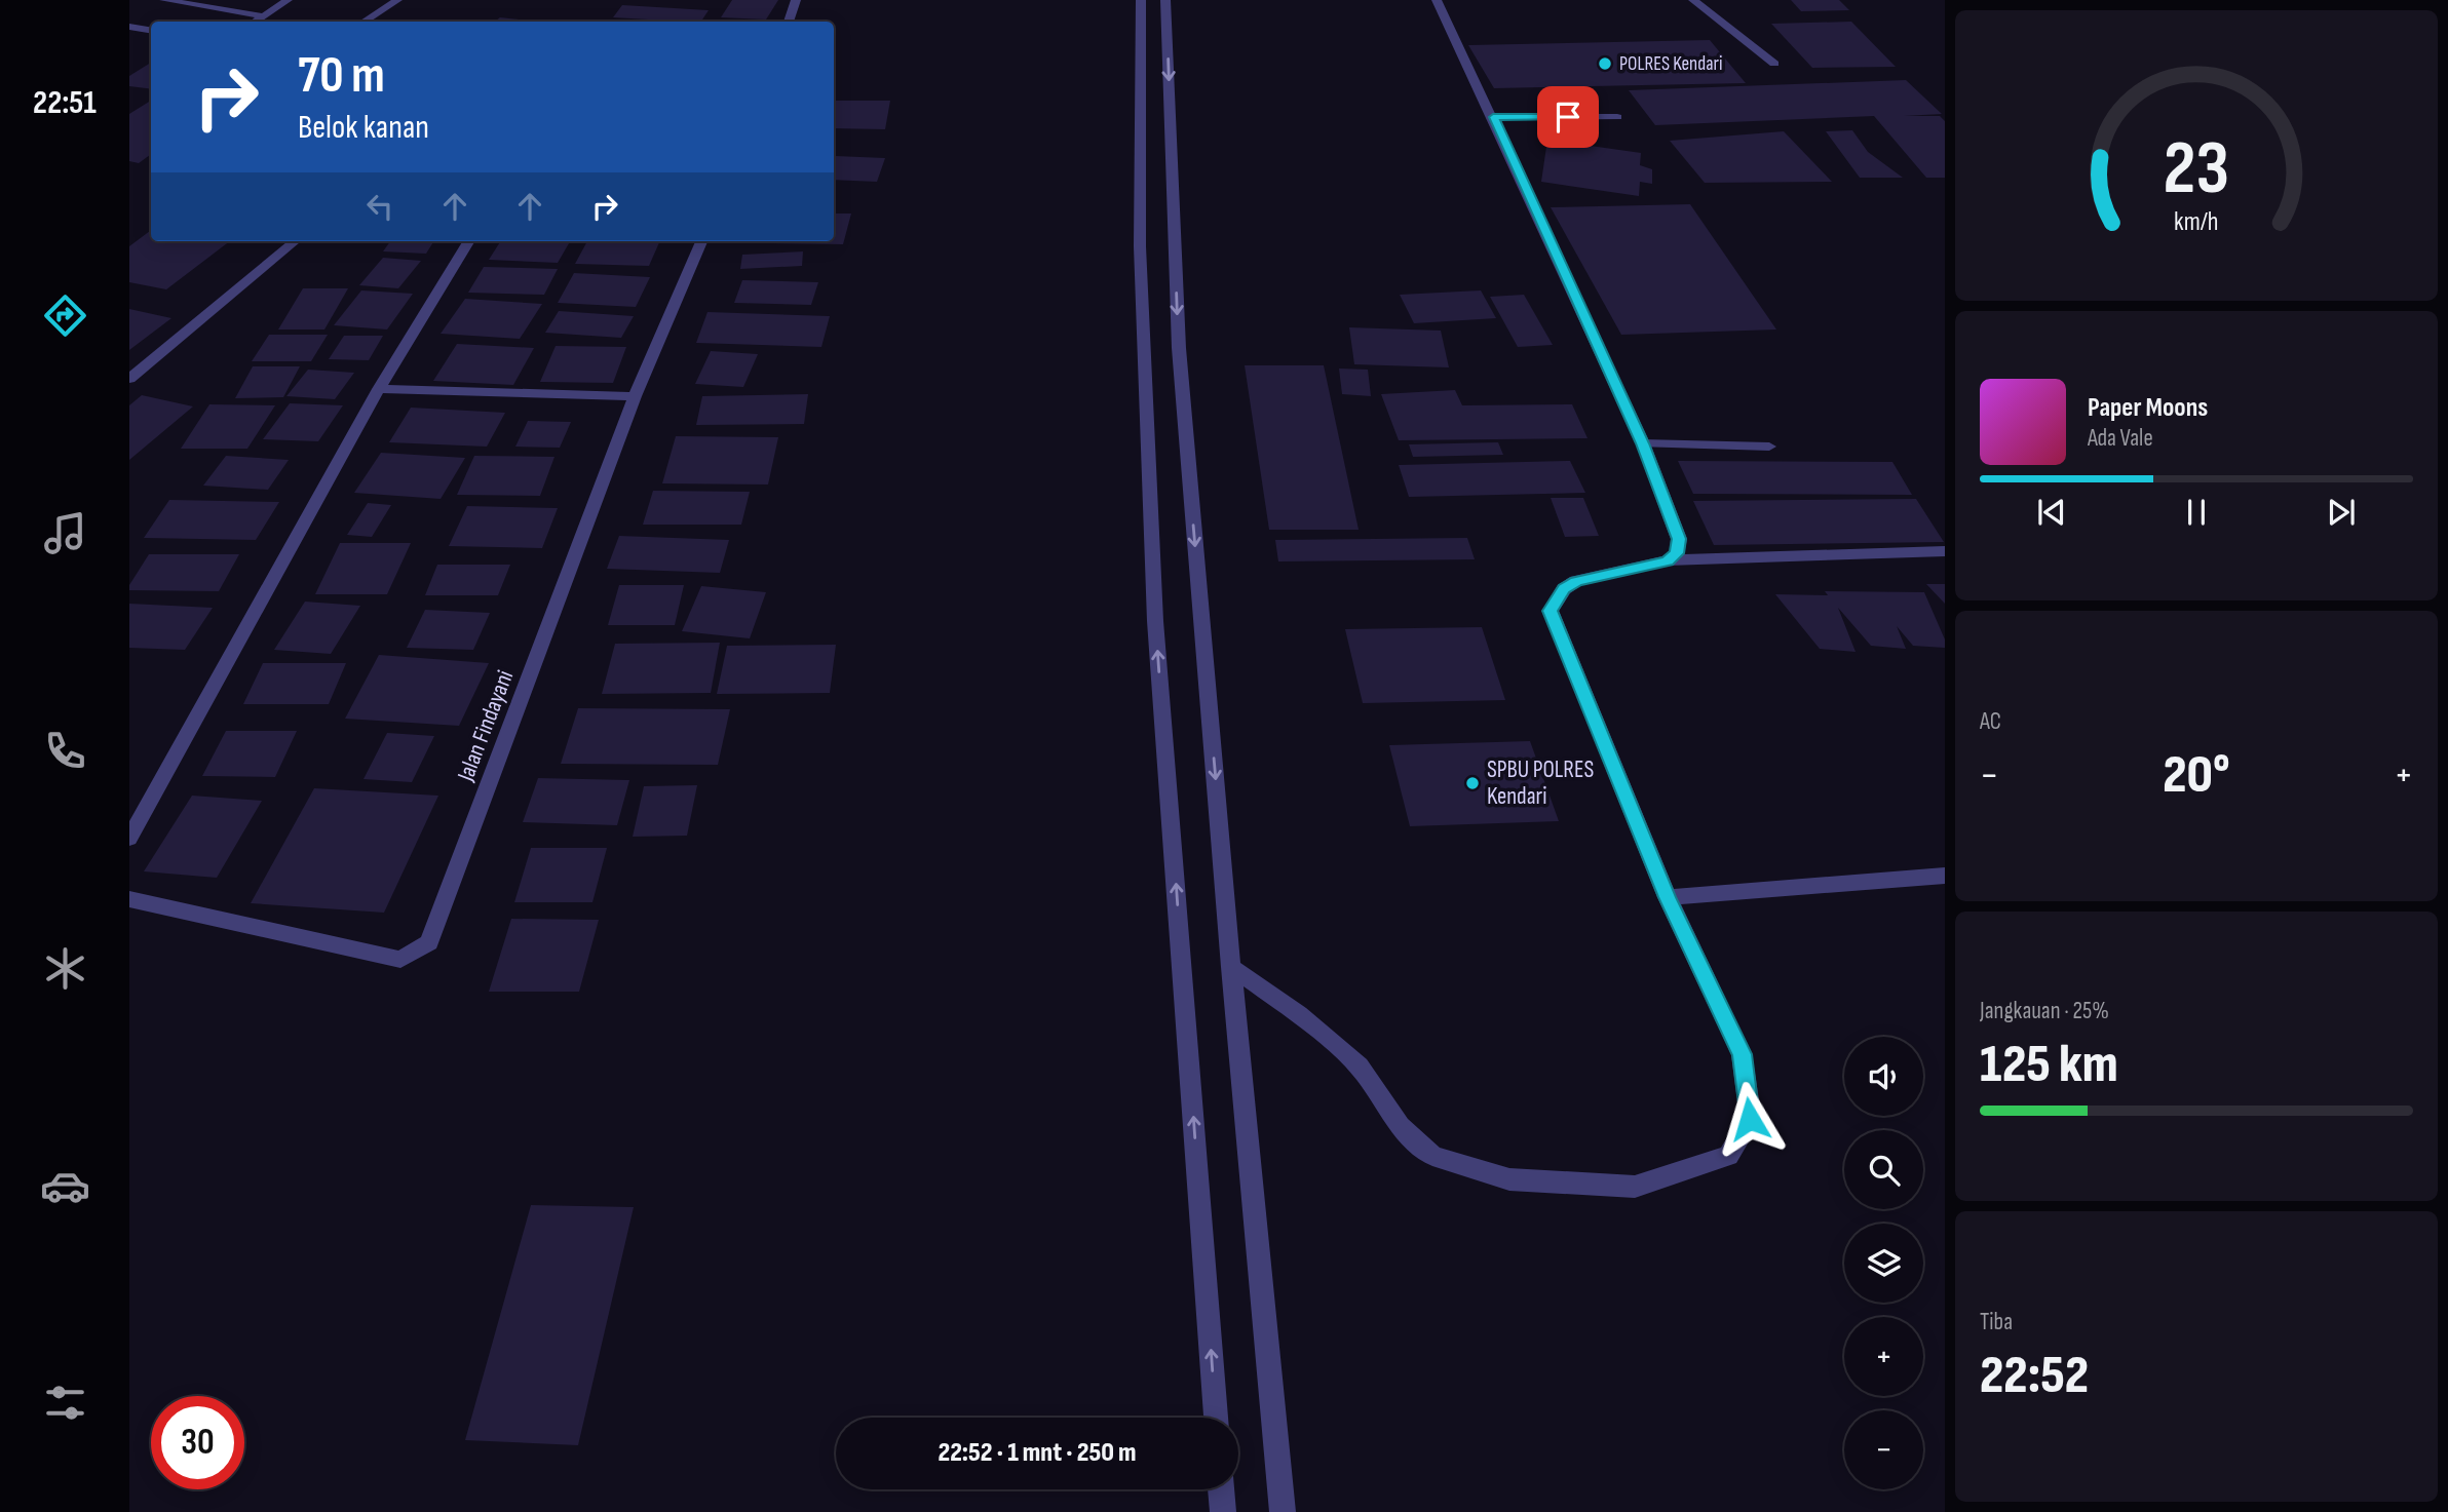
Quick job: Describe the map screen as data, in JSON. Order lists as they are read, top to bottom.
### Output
{
  "streets": {
    "street": ["Jalan Findayani"]
  },
  "places": ["POLRES Kendari", "SPBU POLRES Kendari"],
  "page": {
    "tabs": "22:51",
    "turn": ["70 m", "Belok kanan"],
    "song": ["Paper Moons", "Ada Vale"],
    "tile": [
      "AC",
      ["Jangkauan · 25%", "125 km"],
      ["Tiba", "22:52"]
    ],
    "heat": ["−", "20°", "+"],
    "map_buttons": ["+", "−"],
    "limit": "30",
    "trip": "22:52 · 1 mnt · 250 m",
    "gauge": ["23", "km/h"]
  }
}
